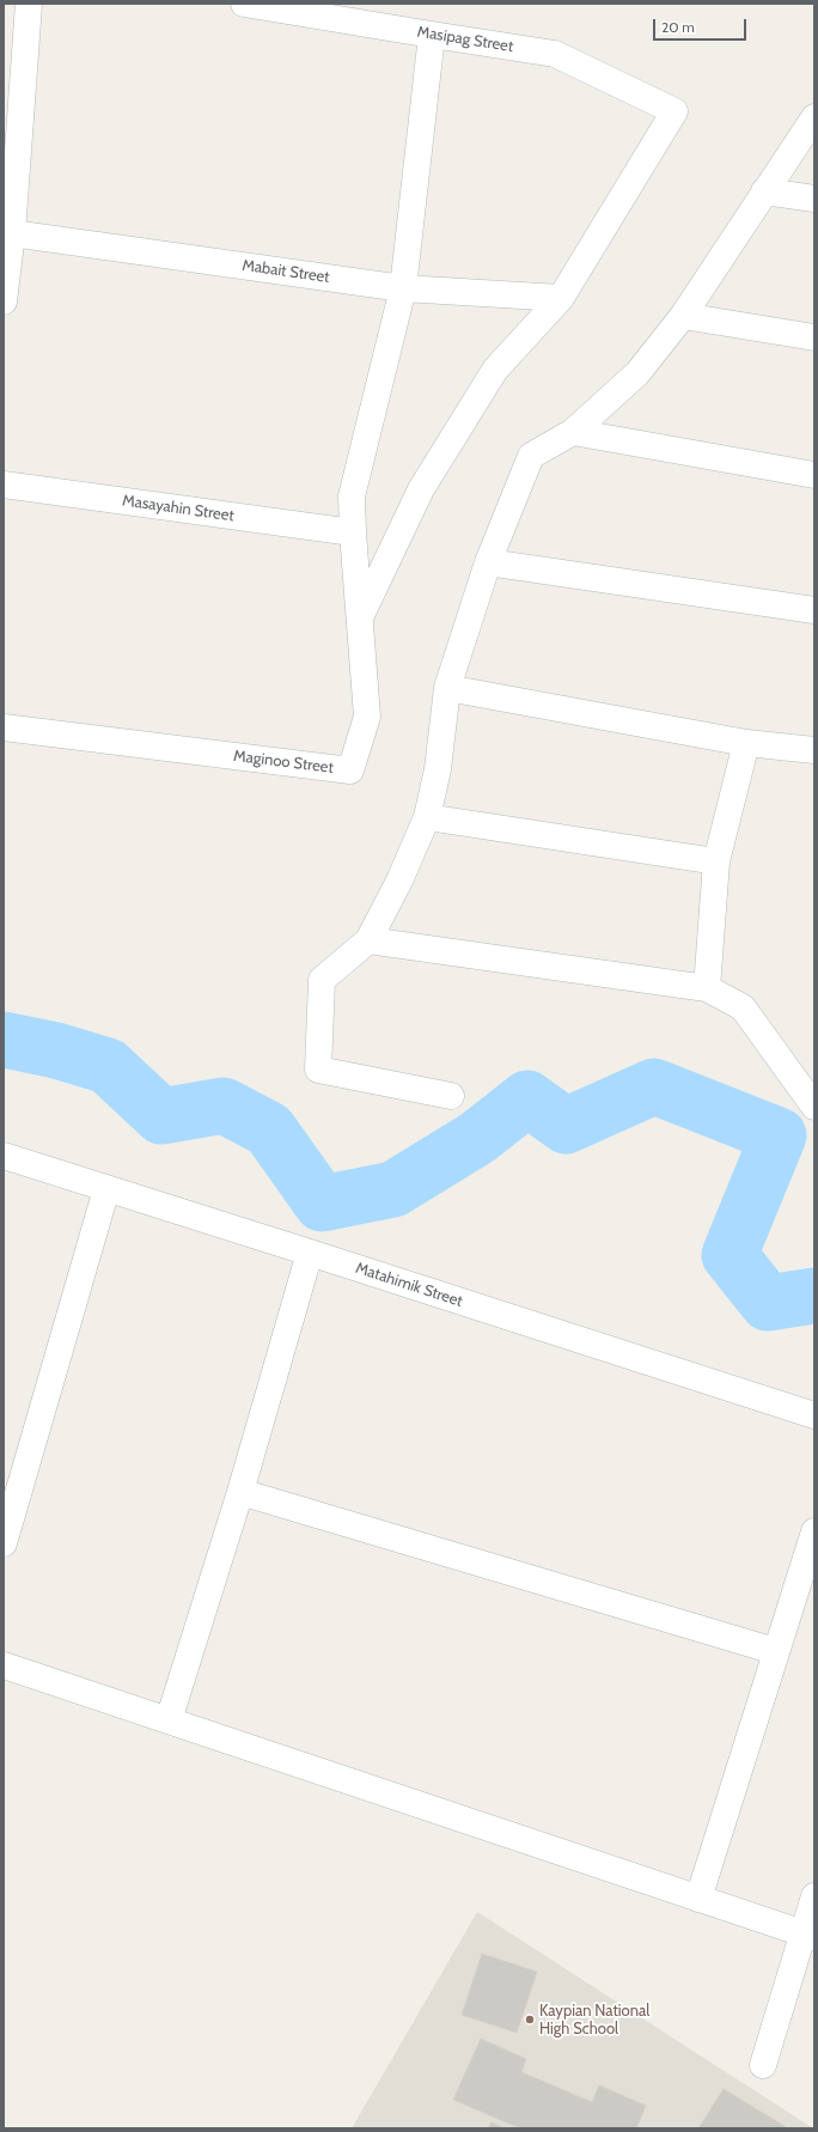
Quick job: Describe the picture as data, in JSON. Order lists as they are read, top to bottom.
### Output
{
  "streets": {
    "street": [
      "Masipag Street",
      "Mabait Street",
      "Masayahin Street",
      "Maginoo Street",
      "Matahimik Street"
    ]
  },
  "crossings": [
    ["Masipag Street", "Mabait Street"],
    ["Masipag Street", "Maginoo Street"],
    ["Mabait Street", "Maginoo Street"],
    ["Masayahin Street", "Maginoo Street"]
  ],
  "places": ["Kaypian National High School"],
  "scale_bar": "20 m"
}
